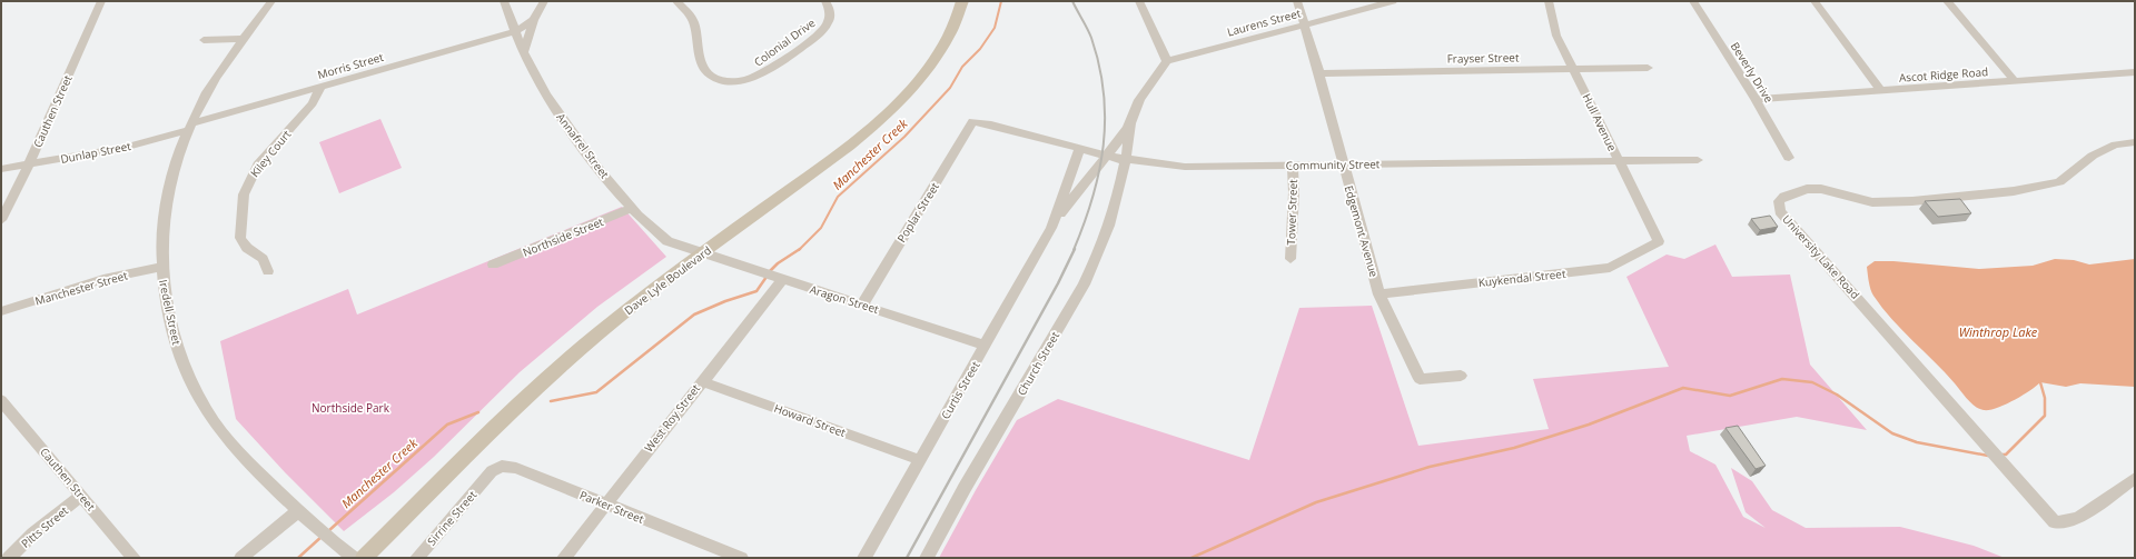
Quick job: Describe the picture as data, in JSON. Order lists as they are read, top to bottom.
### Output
{
  "streets": {
    "main road": ["Dave Lyle Boulevard"],
    "street": [
      "Laurens Street",
      "Colonial Drive",
      "Frayser Street",
      "Morris Street",
      "Beverly Drive",
      "Ascot Ridge Road",
      "Cauthen Street",
      "Hull Avenue",
      "Annafrel Street",
      "Dunlap Street",
      "Kiley Court",
      "Community Street",
      "Poplar Street",
      "Tower Street",
      "Edgemont Avenue",
      "Northside Street",
      "University Lake Road",
      "Kuykendal Street",
      "Manchester Street",
      "Aragon Street",
      "Iredell Street",
      "Church Street",
      "Curtis Street",
      "West Roy Street",
      "Howard Street",
      "Parker Street",
      "Sirrine Street",
      "Pitts Street"
    ]
  },
  "crossings": [
    ["Laurens Street", "Edgemont Avenue"],
    ["Laurens Street", "Curtis Street"],
    ["Frayser Street", "Hull Avenue"],
    ["Frayser Street", "Edgemont Avenue"],
    ["Morris Street", "Annafrel Street"],
    ["Morris Street", "Dunlap Street"],
    ["Morris Street", "Kiley Court"],
    ["Morris Street", "Iredell Street"],
    ["Beverly Drive", "Ascot Ridge Road"],
    ["Cauthen Street", "Dunlap Street"],
    ["Cauthen Street", "Pitts Street"],
    ["Hull Avenue", "Community Street"],
    ["Hull Avenue", "Kuykendal Street"],
    ["Annafrel Street", "Northside Street"],
    ["Annafrel Street", "Dave Lyle Boulevard"],
    ["Annafrel Street", "Aragon Street"],
    ["Dunlap Street", "Iredell Street"],
    ["Community Street", "Poplar Street"],
    ["Community Street", "Tower Street"],
    ["Community Street", "Edgemont Avenue"],
    ["Community Street", "Church Street"],
    ["Community Street", "Curtis Street"],
    ["Poplar Street", "Aragon Street"],
    ["Edgemont Avenue", "Kuykendal Street"],
    ["Dave Lyle Boulevard", "Aragon Street"],
    ["Manchester Street", "Iredell Street"],
    ["Aragon Street", "Curtis Street"],
    ["Aragon Street", "West Roy Street"],
    ["Church Street", "Curtis Street"],
    ["Curtis Street", "Howard Street"],
    ["West Roy Street", "Howard Street"],
    ["West Roy Street", "Parker Street"],
    ["Parker Street", "Sirrine Street"]
  ],
  "water": ["Manchester Creek", "Winthrop Lake"],
  "parks": ["Northside Park"]
}
